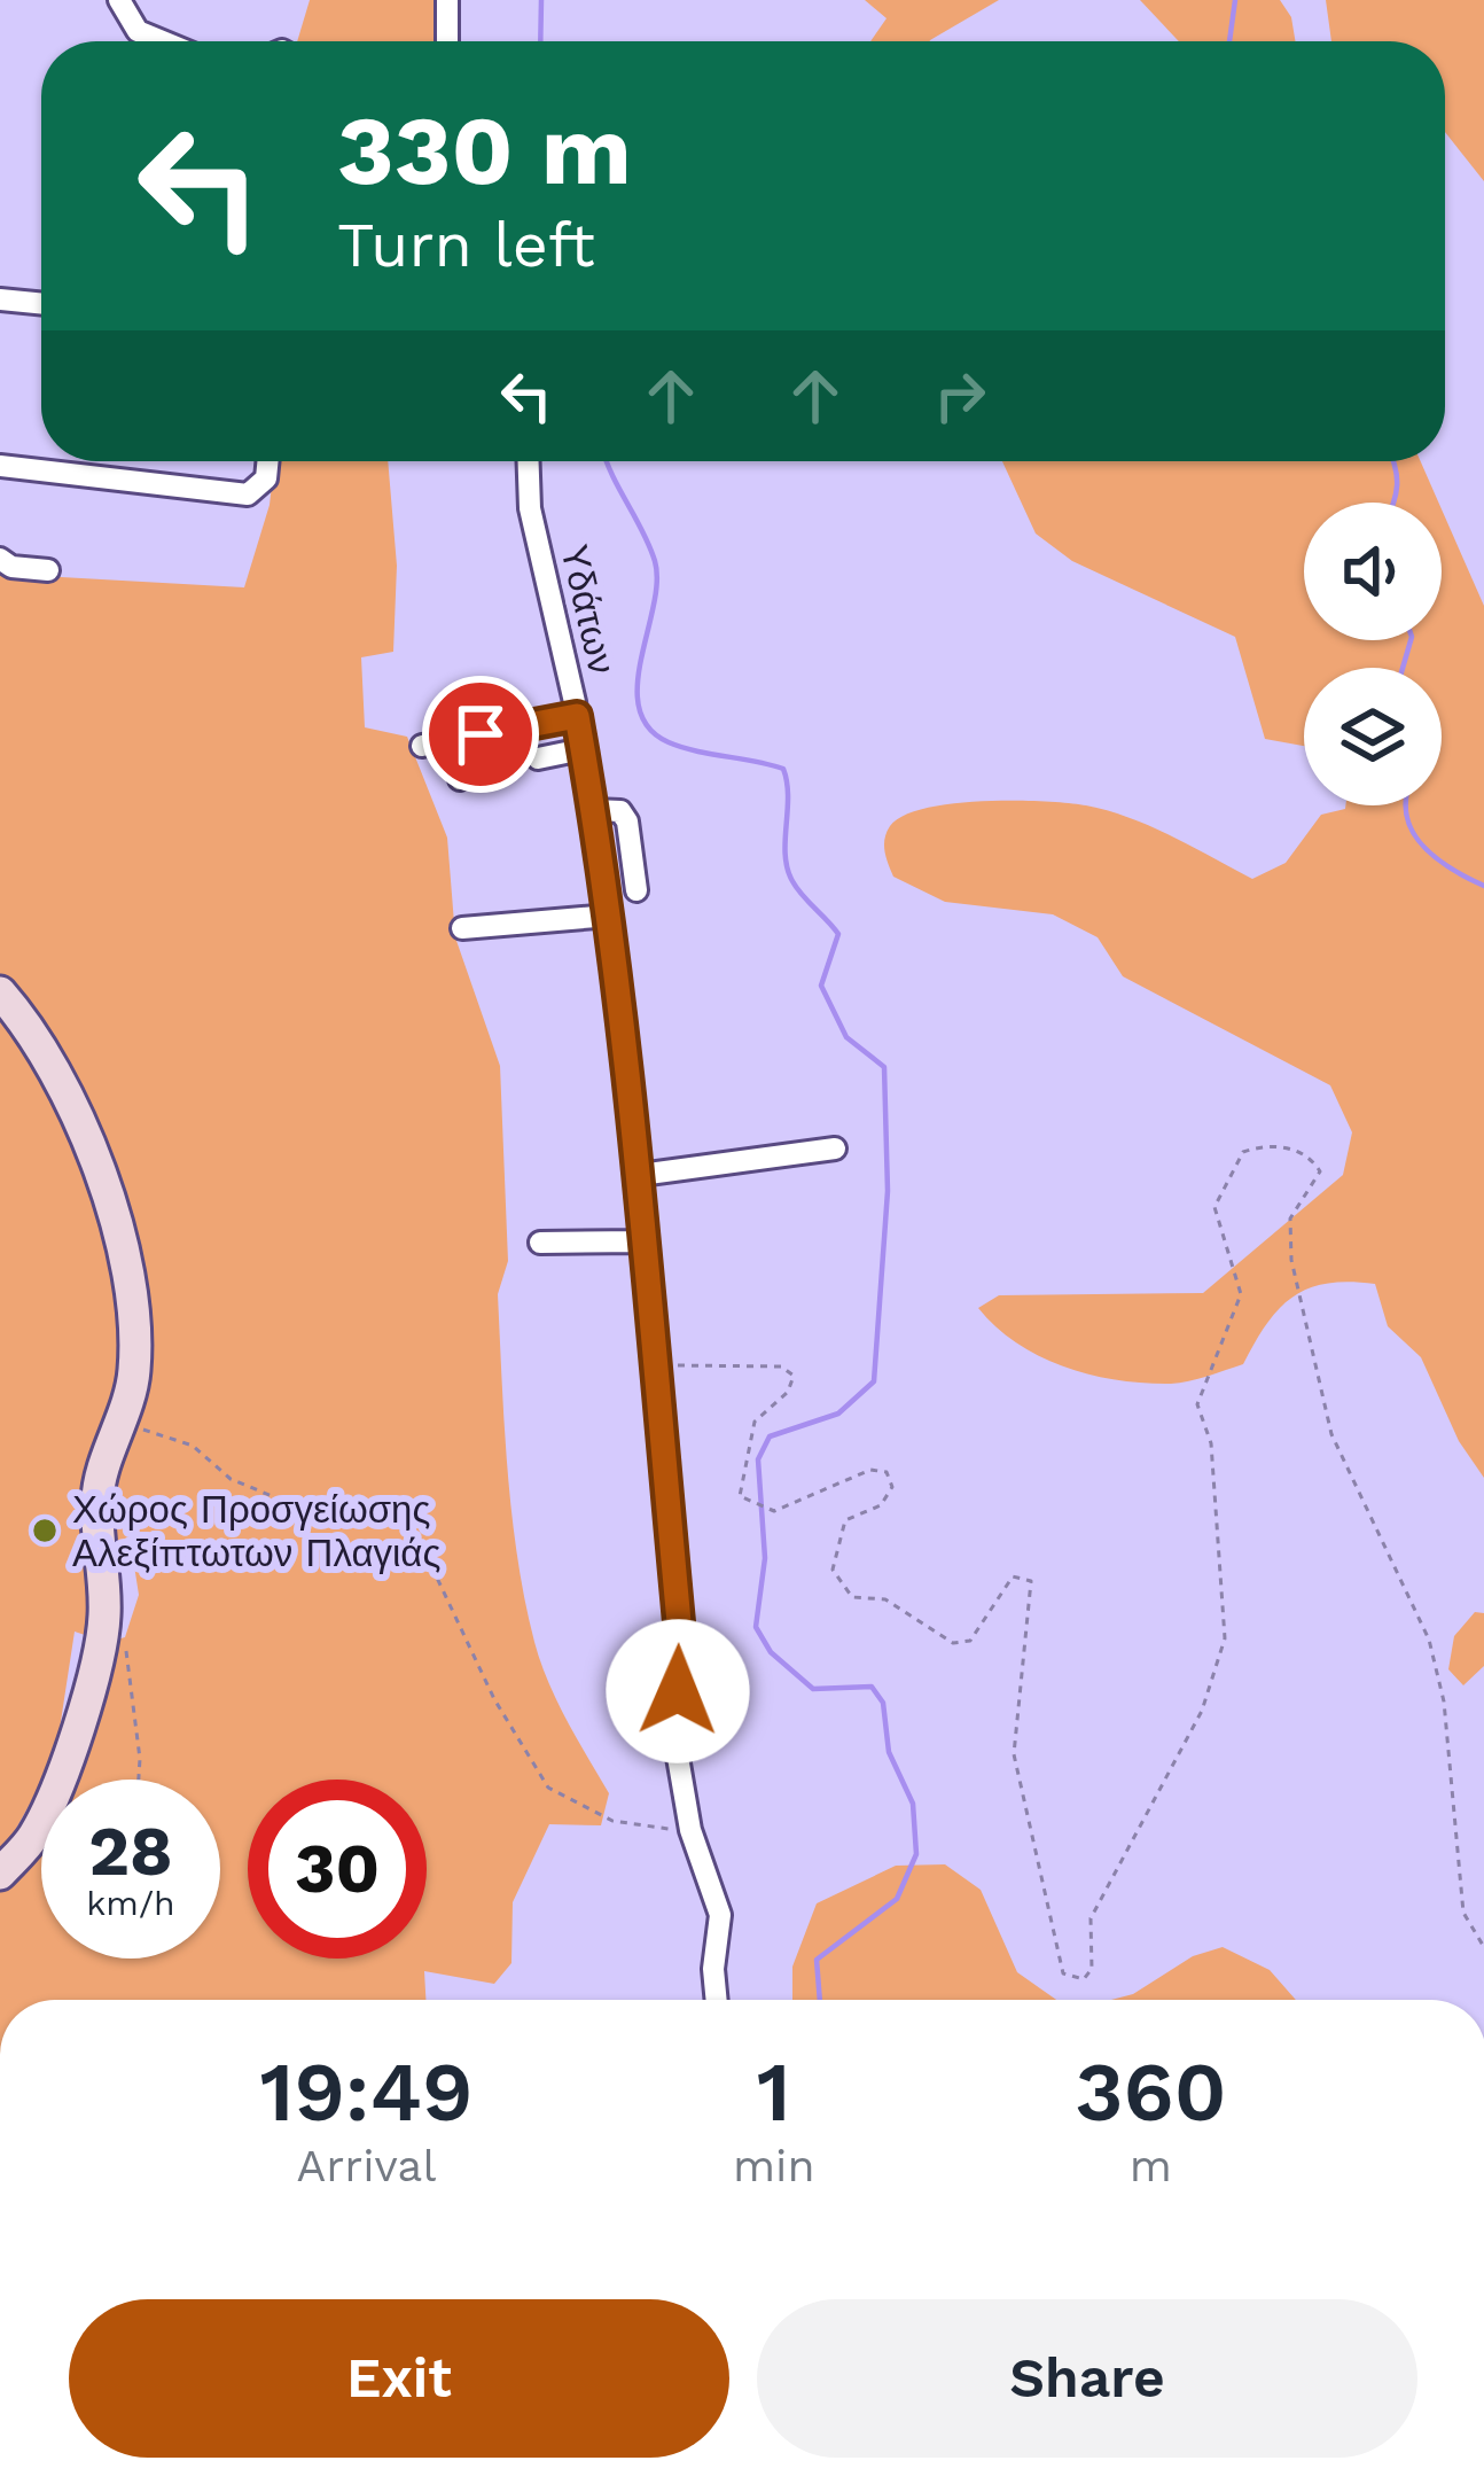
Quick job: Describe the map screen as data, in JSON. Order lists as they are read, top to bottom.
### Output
{
  "streets": {
    "street": ["Υδάτων"]
  },
  "places": ["Χώρος Προσγείωσης Αλεξίπτωτων Πλαγιάς"],
  "page": {
    "turn": ["330 m", "Turn left"],
    "speed": "28 km/h",
    "limit": "30",
    "eta": [
      "19:49",
      "Arrival",
      "1",
      "min",
      "360",
      "m"
    ],
    "buttons": ["Exit", "Share"]
  }
}
